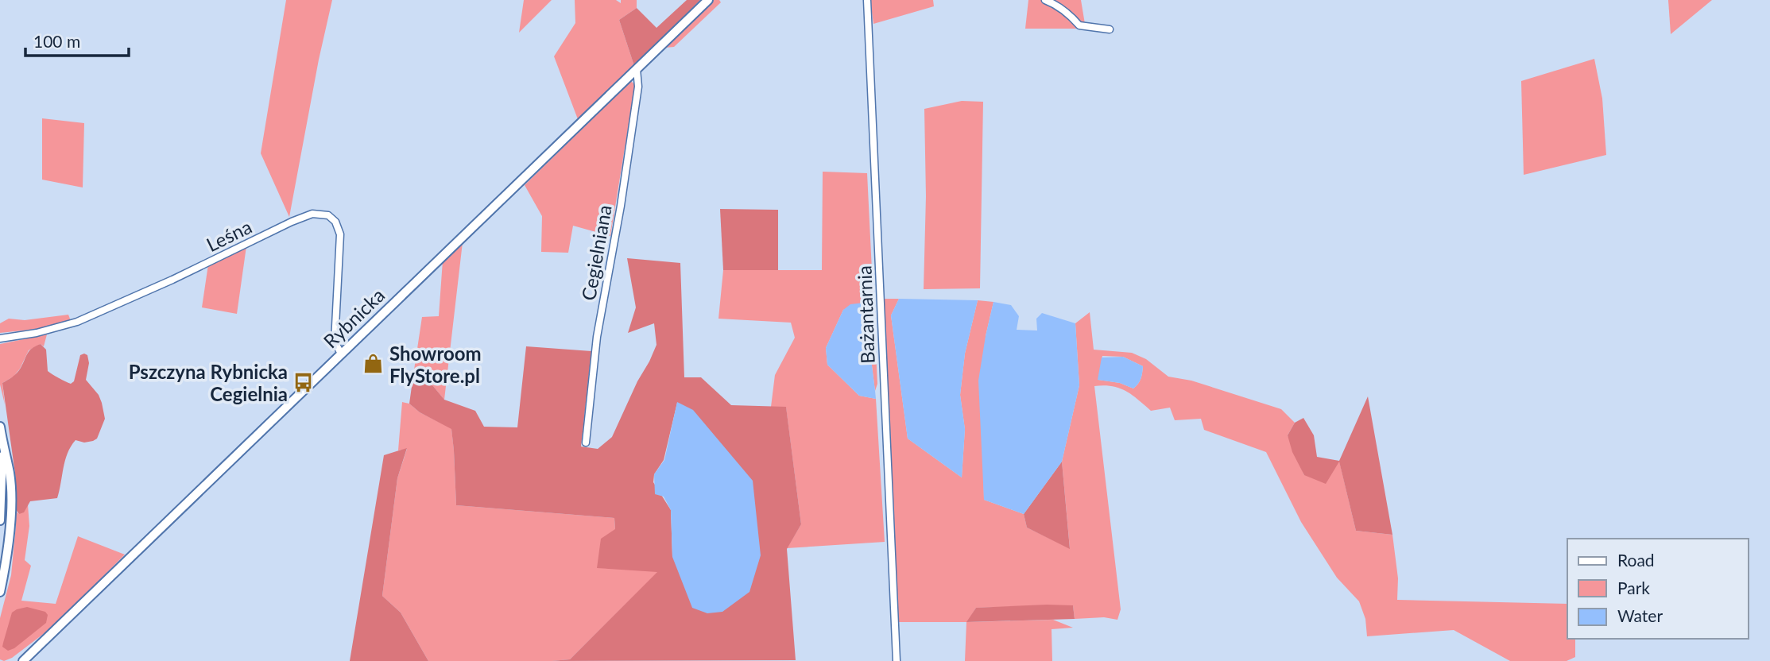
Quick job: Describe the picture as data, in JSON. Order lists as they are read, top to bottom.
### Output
{
  "streets": {
    "main road": ["Rybnicka"],
    "street": ["Leśna", "Cegielniana", "Bażantarnia"]
  },
  "crossings": [
    ["Leśna", "Rybnicka"],
    ["Cegielniana", "Rybnicka"]
  ],
  "places": {
    "shop": ["Showroom FlyStore.pl"],
    "bus stop": ["Pszczyna Rybnicka Cegielnia"]
  },
  "legend": ["Road", "Park", "Water"],
  "scale_bar": "100 m"
}
